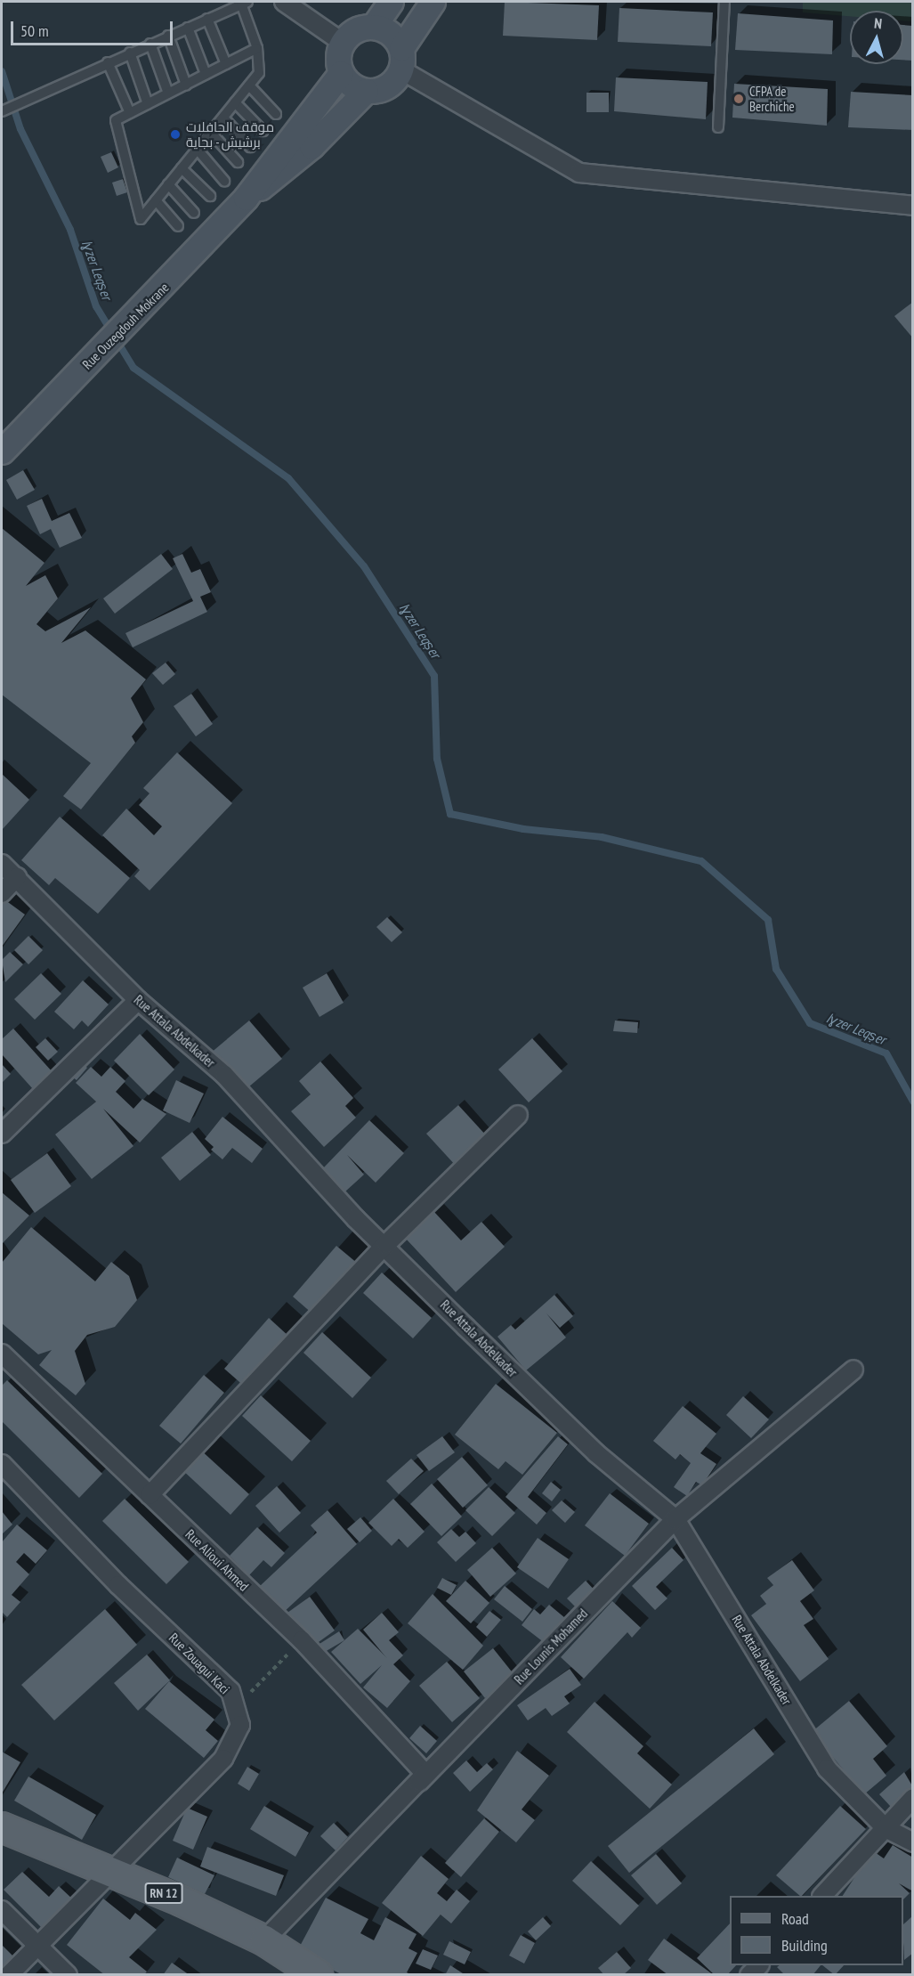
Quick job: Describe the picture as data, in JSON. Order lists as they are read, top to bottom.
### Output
{
  "streets": {
    "main road": ["Rue Ouzegdouh Mokrane", "RN 12"],
    "street": [
      "Rue Attala Abdelkader",
      "Rue Alioui Ahmed",
      "Rue Lounis Mohamed",
      "Rue Zouagui Kaci"
    ]
  },
  "crossings": [
    ["Rue Attala Abdelkader", "Rue Lounis Mohamed"],
    ["Rue Alioui Ahmed", "Rue Lounis Mohamed"],
    ["Rue Alioui Ahmed", "RN 12"],
    ["Rue Lounis Mohamed", "RN 12"],
    ["Rue Zouagui Kaci", "RN 12"]
  ],
  "water": ["Iɣzer Leqṣer"],
  "places": ["CFPA de Berchiche", "موقف الحافلات برشيش - بجاية"],
  "legend": ["Road", "Building"],
  "scale_bar": "50 m",
  "north": "top"
}
